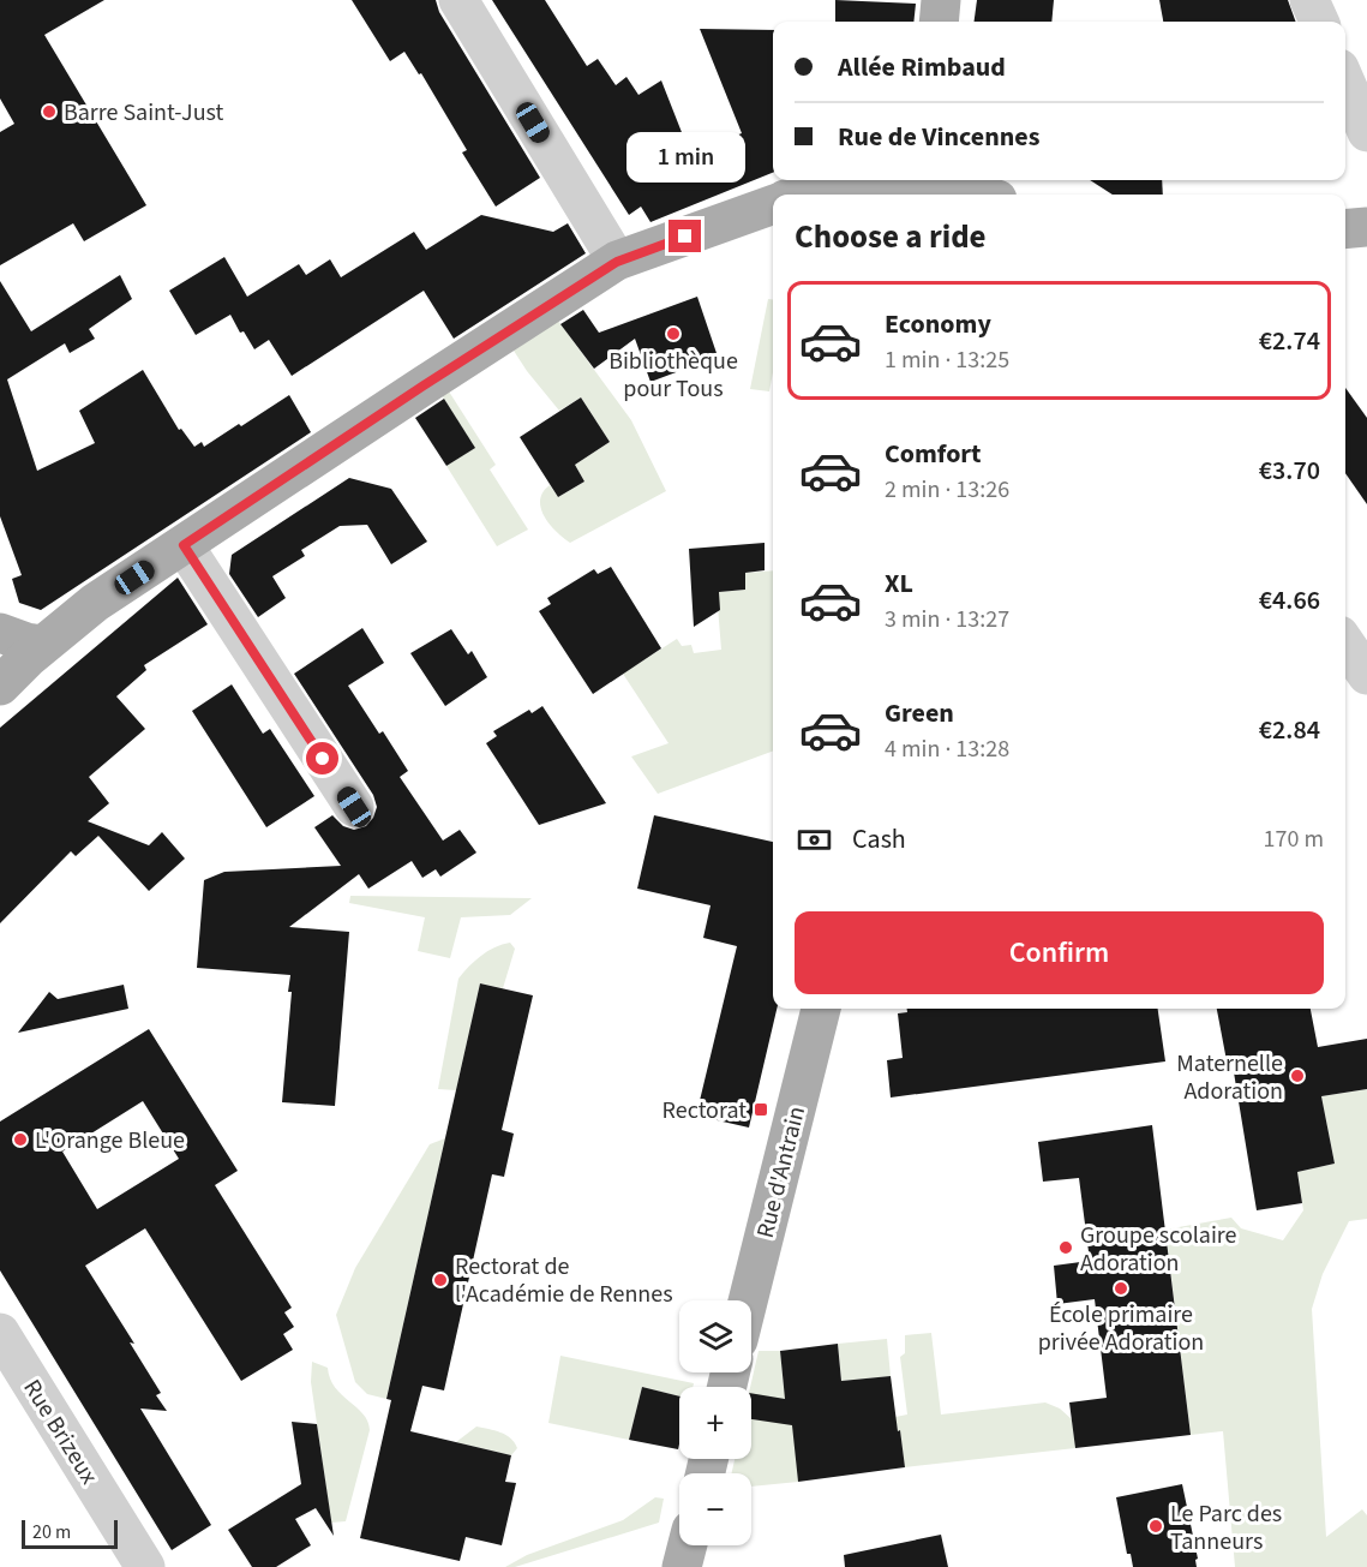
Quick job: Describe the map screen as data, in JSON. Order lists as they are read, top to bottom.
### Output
{
  "streets": {
    "main road": ["Rue d'Antrain"],
    "street": ["Rue Brizeux"]
  },
  "places": {
    "other": [
      "Barre Saint-Just",
      "Bibliothèque pour Tous",
      "Maternelle Adoration",
      "L'Orange Bleue",
      "Groupe scolaire Adoration",
      "Rectorat de l'Académie de Rennes",
      "École primaire privée Adoration",
      "Le Parc des Tanneurs"
    ],
    "transit": ["Rectorat"]
  },
  "scale_bar": "20 m",
  "page": {
    "banner": ["Allée Rimbaud", "Rue de Vincennes"],
    "bubble": "1 min",
    "heading": "Choose a ride",
    "list": [
      {
        "name": "Economy",
        "note": "1 min · 13:25",
        "value": "€2.74"
      },
      {
        "name": "Comfort",
        "note": "2 min · 13:26",
        "value": "€3.70"
      },
      {
        "name": "XL",
        "note": "3 min · 13:27",
        "value": "€4.66"
      },
      {
        "name": "Green",
        "note": "4 min · 13:28",
        "value": "€2.84"
      }
    ],
    "pay": ["Cash", "170 m"],
    "buttons": "Confirm",
    "map_buttons": ["+", "−"],
    "scale": "20 m"
  }
}
